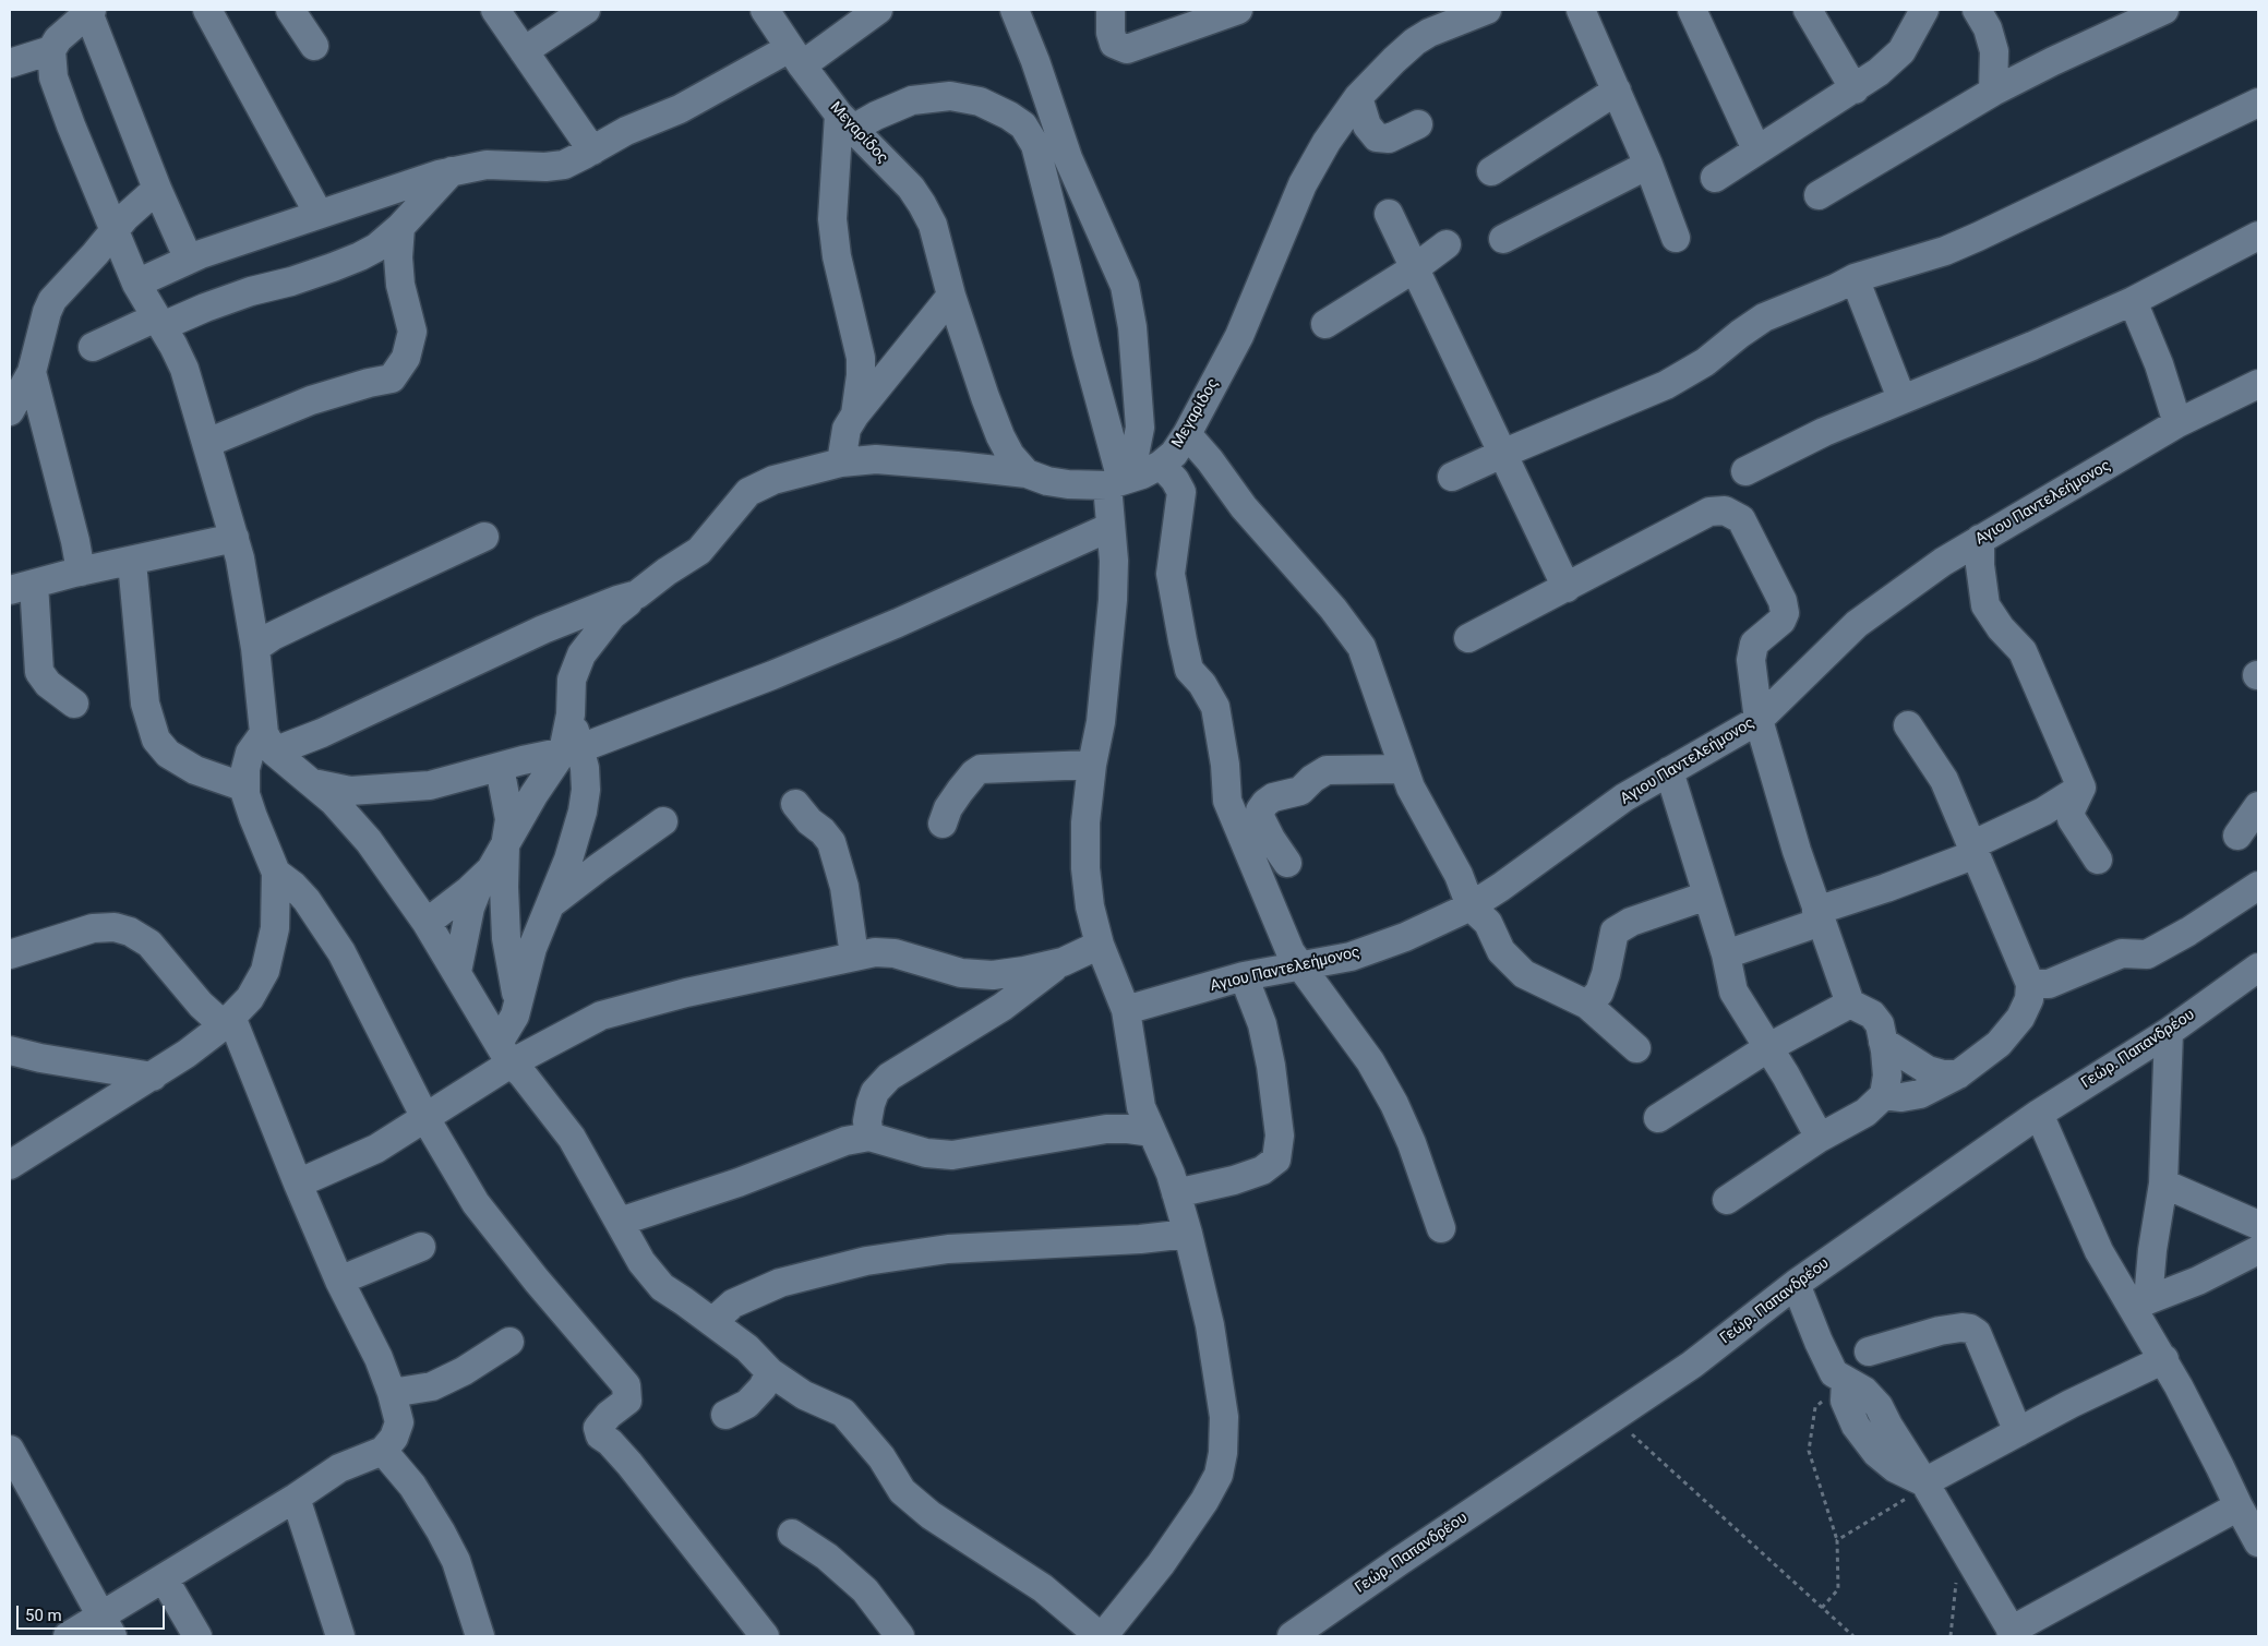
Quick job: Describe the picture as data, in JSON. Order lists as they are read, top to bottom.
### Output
{
  "streets": {
    "street": ["Μεγαρίδος", "Αγιου Παντελεήμονος", "Γεώρ. Παπανδρέου"]
  },
  "scale_bar": "50 m"
}
